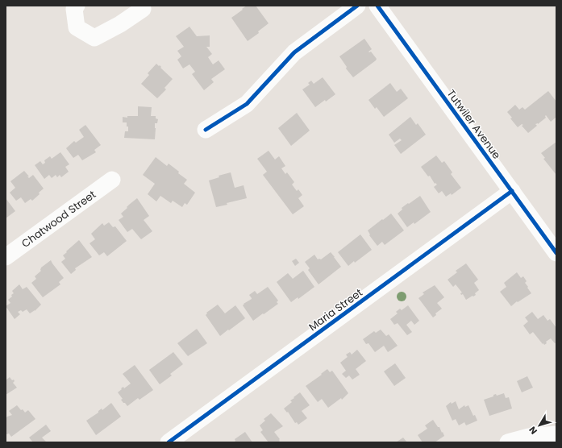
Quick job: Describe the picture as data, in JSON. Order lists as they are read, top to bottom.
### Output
{
  "streets": {
    "street": ["Tutwiler Avenue", "Chatwood Street", "Maria Street"]
  },
  "crossings": [
    ["Tutwiler Avenue", "Maria Street"]
  ],
  "north": "bottom left"
}
